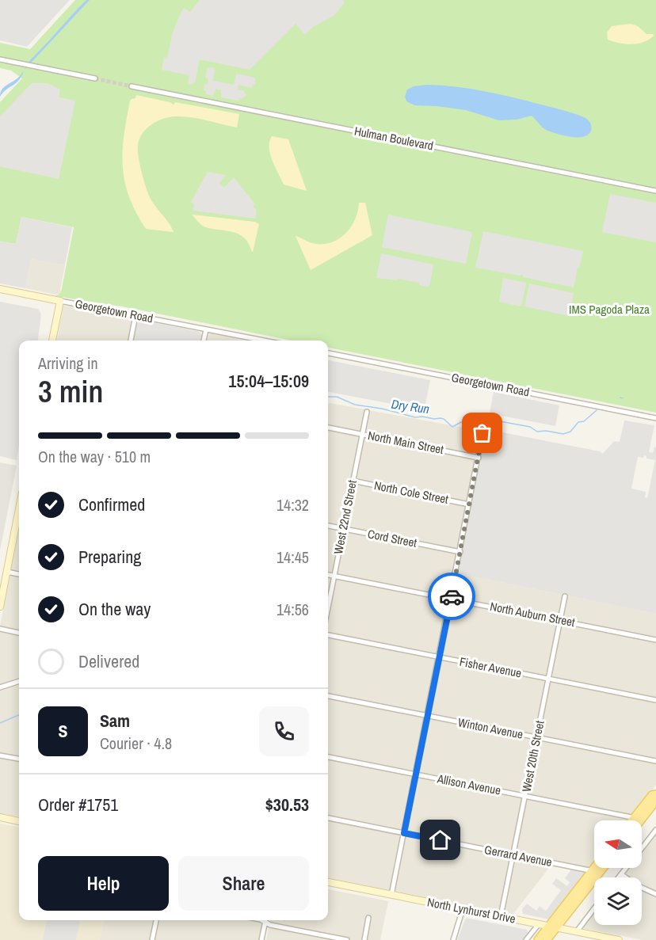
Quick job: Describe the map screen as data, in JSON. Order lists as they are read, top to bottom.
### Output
{
  "streets": {
    "main road": ["Georgetown Road", "North Lynhurst Drive"],
    "street": [
      "Hulman Boulevard",
      "North Main Street",
      "North Cole Street",
      "West 22nd Street",
      "Cord Street",
      "North Auburn Street",
      "Fisher Avenue",
      "Winton Avenue",
      "West 20th Street",
      "Allison Avenue",
      "Gerrard Avenue"
    ]
  },
  "crossings": [
    ["North Main Street", "West 22nd Street"],
    ["North Cole Street", "West 22nd Street"],
    ["West 22nd Street", "Cord Street"],
    ["West 22nd Street", "North Auburn Street"],
    ["North Auburn Street", "West 20th Street"],
    ["Fisher Avenue", "West 20th Street"],
    ["Winton Avenue", "West 20th Street"],
    ["West 20th Street", "Allison Avenue"],
    ["West 20th Street", "Gerrard Avenue"],
    ["West 20th Street", "North Lynhurst Drive"]
  ],
  "water": ["Dry Run"],
  "parks": ["IMS Pagoda Plaza"],
  "north": "left",
  "page": {
    "heading": ["3 min", "Arriving in", "15:04–15:09"],
    "panel": [
      "Sam",
      "Courier · 4.8",
      "Order #1751",
      "$30.53"
    ],
    "bar": "On the way · 510 m",
    "list": [
      ["Confirmed", "14:32"],
      ["Preparing", "14:45"],
      ["On the way", "14:56"],
      "Delivered"
    ],
    "round": "S",
    "buttons": ["Help", "Share"]
  }
}
